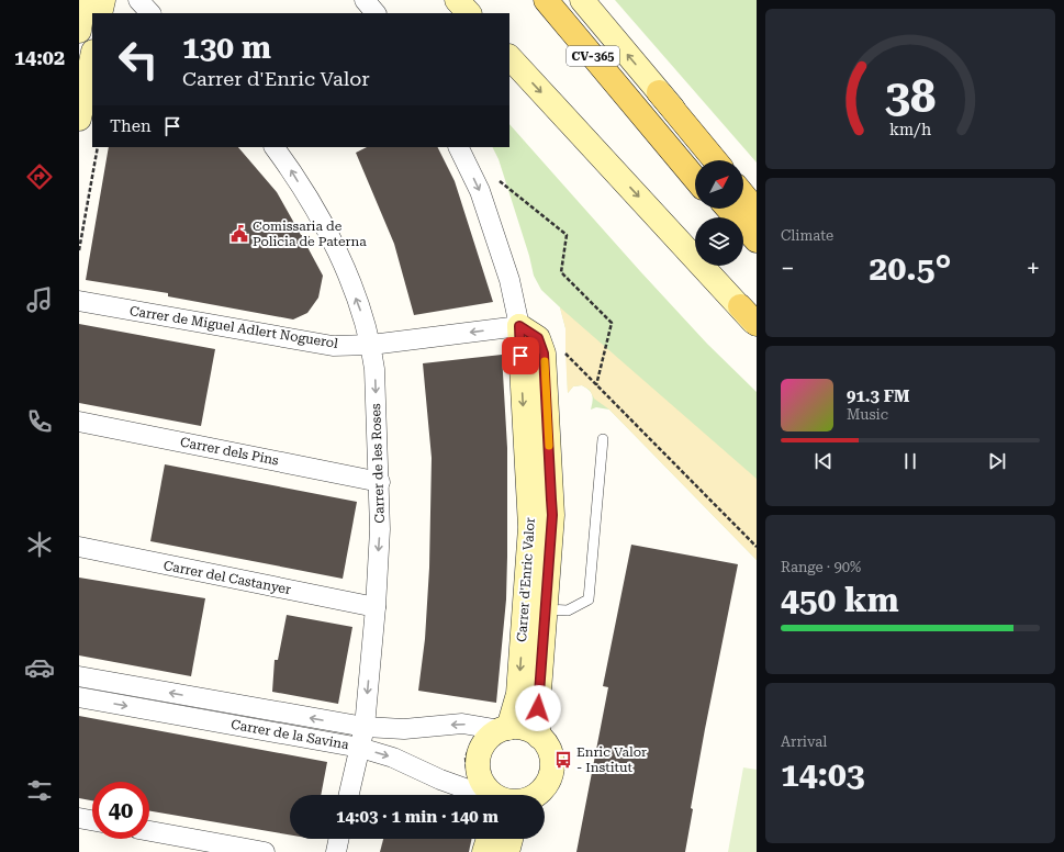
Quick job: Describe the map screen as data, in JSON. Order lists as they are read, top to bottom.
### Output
{
  "streets": {
    "main road": ["CV-365"],
    "street": [
      "Carrer de Miguel Adlert Noguerol",
      "Carrer dels Pins",
      "Carrer de les Roses",
      "Carrer del Castanyer",
      "Carrer d'Enric Valor",
      "Carrer de la Savina"
    ]
  },
  "crossings": [
    ["Carrer de Miguel Adlert Noguerol", "Carrer de les Roses"],
    ["Carrer de Miguel Adlert Noguerol", "Carrer d'Enric Valor"],
    ["Carrer dels Pins", "Carrer de les Roses"],
    ["Carrer de les Roses", "Carrer del Castanyer"],
    ["Carrer de les Roses", "Carrer de la Savina"],
    ["Carrer d'Enric Valor", "Carrer de la Savina"]
  ],
  "places": {
    "public building": ["Comissaria de Policia de Paterna"],
    "bus stop": ["Enric Valor - Institut"]
  },
  "north": "top right",
  "page": {
    "tabs": "14:02",
    "turn": ["130 m", "Carrer d'Enric Valor"],
    "then": "Then",
    "tile": [
      "Climate",
      ["Range · 90%", "450 km"],
      ["Arrival", "14:03"]
    ],
    "heat": ["−", "20.5°", "+"],
    "song": ["91.3 FM", "Music"],
    "limit": "40",
    "trip": "14:03 · 1 min · 140 m",
    "gauge": ["38", "km/h"]
  }
}
